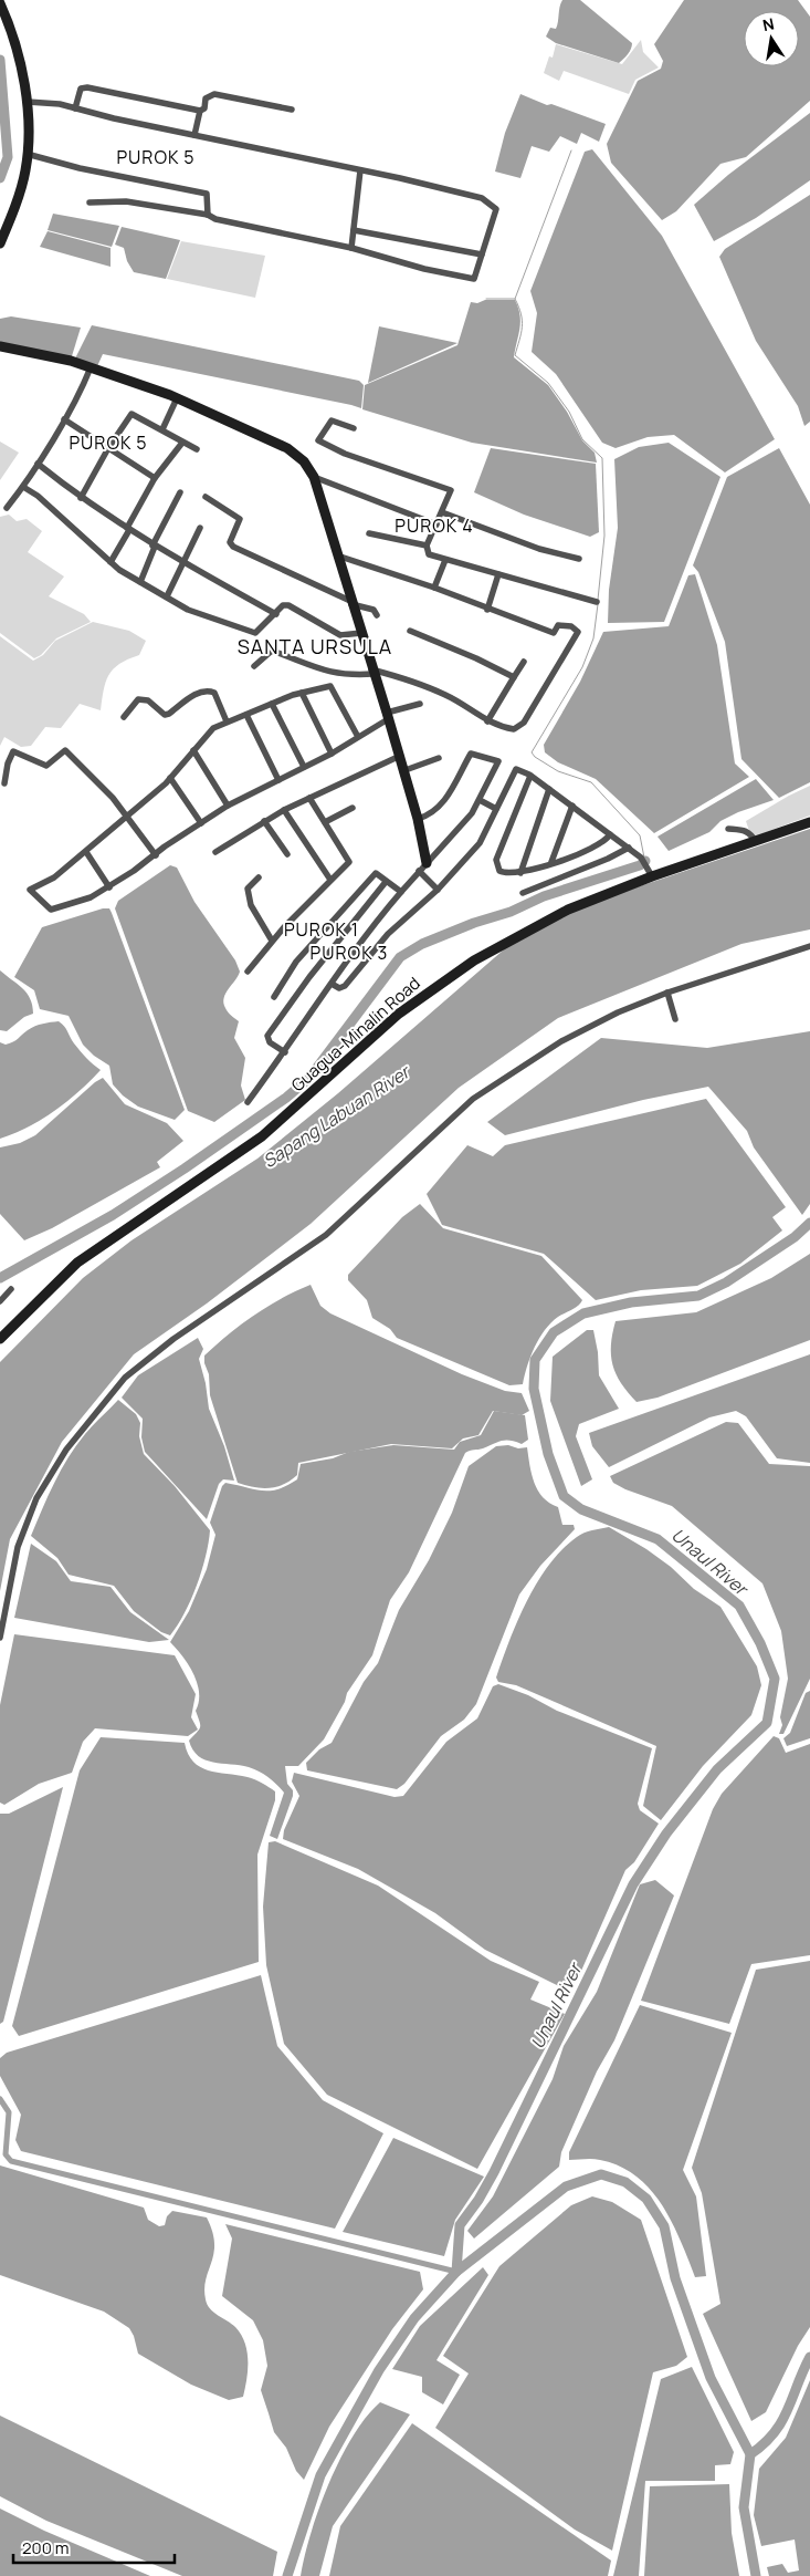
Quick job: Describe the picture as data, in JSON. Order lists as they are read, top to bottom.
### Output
{
  "streets": {
    "street": ["Guagua-Minalin Road"]
  },
  "districts": [
    "PUROK 5",
    "PUROK 5",
    "PUROK 4",
    "SANTA URSULA",
    "PUROK 1",
    "PUROK 3"
  ],
  "water": ["Sapang Labuan River", "Unaul River"],
  "scale_bar": "200 m",
  "north": "top"
}
